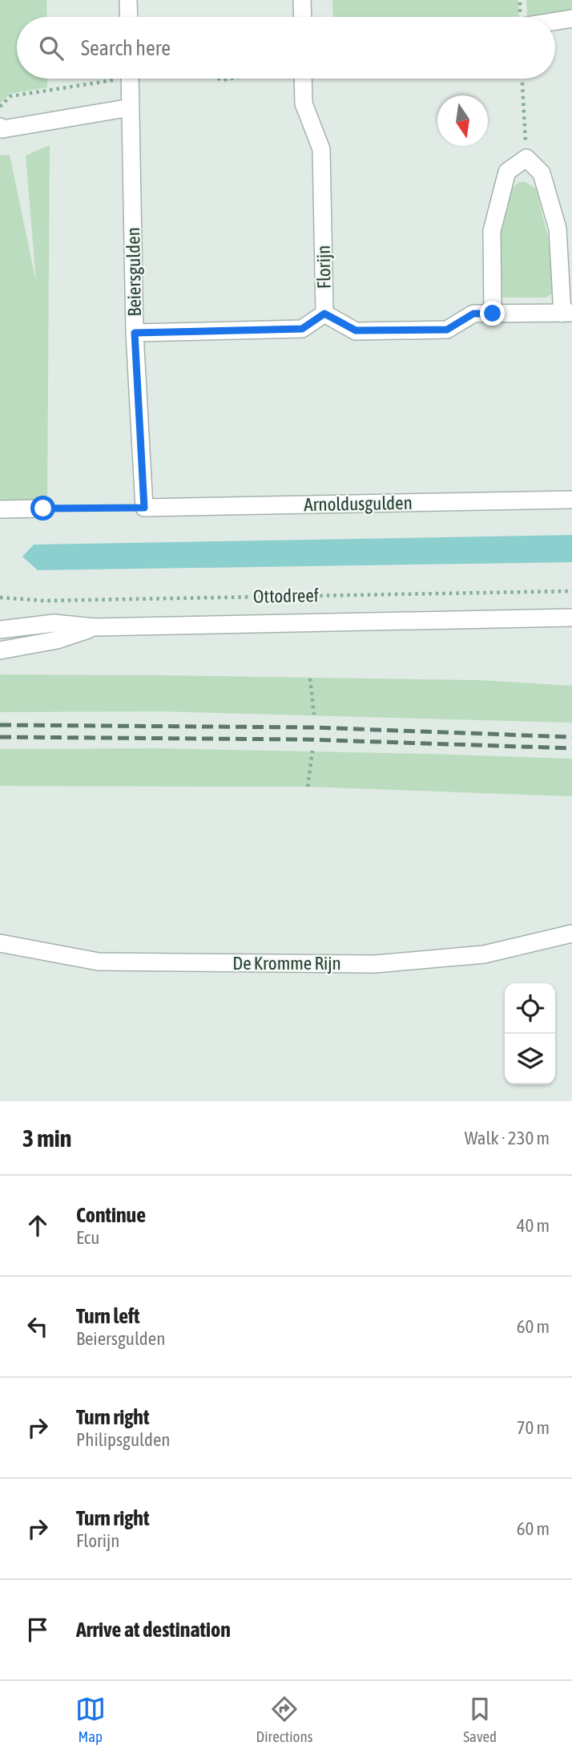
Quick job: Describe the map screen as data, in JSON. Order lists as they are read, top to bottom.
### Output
{
  "streets": {
    "street": [
      "Florijn",
      "Beiersgulden",
      "Arnoldusgulden",
      "Ottodreef",
      "De Kromme Rijn"
    ]
  },
  "crossings": [
    ["Beiersgulden", "Arnoldusgulden"]
  ],
  "north": "bottom",
  "page": {
    "search": "Search here",
    "heading": ["3 min", "Walk · 230 m"],
    "list": [
      ["Continue", "Ecu", "40 m"],
      ["Turn left", "Beiersgulden", "60 m"],
      ["Turn right", "Philipsgulden", "70 m"],
      ["Turn right", "Florijn", "60 m"],
      "Arrive at destination"
    ],
    "nav": ["Map", "Directions", "Saved"]
  }
}
